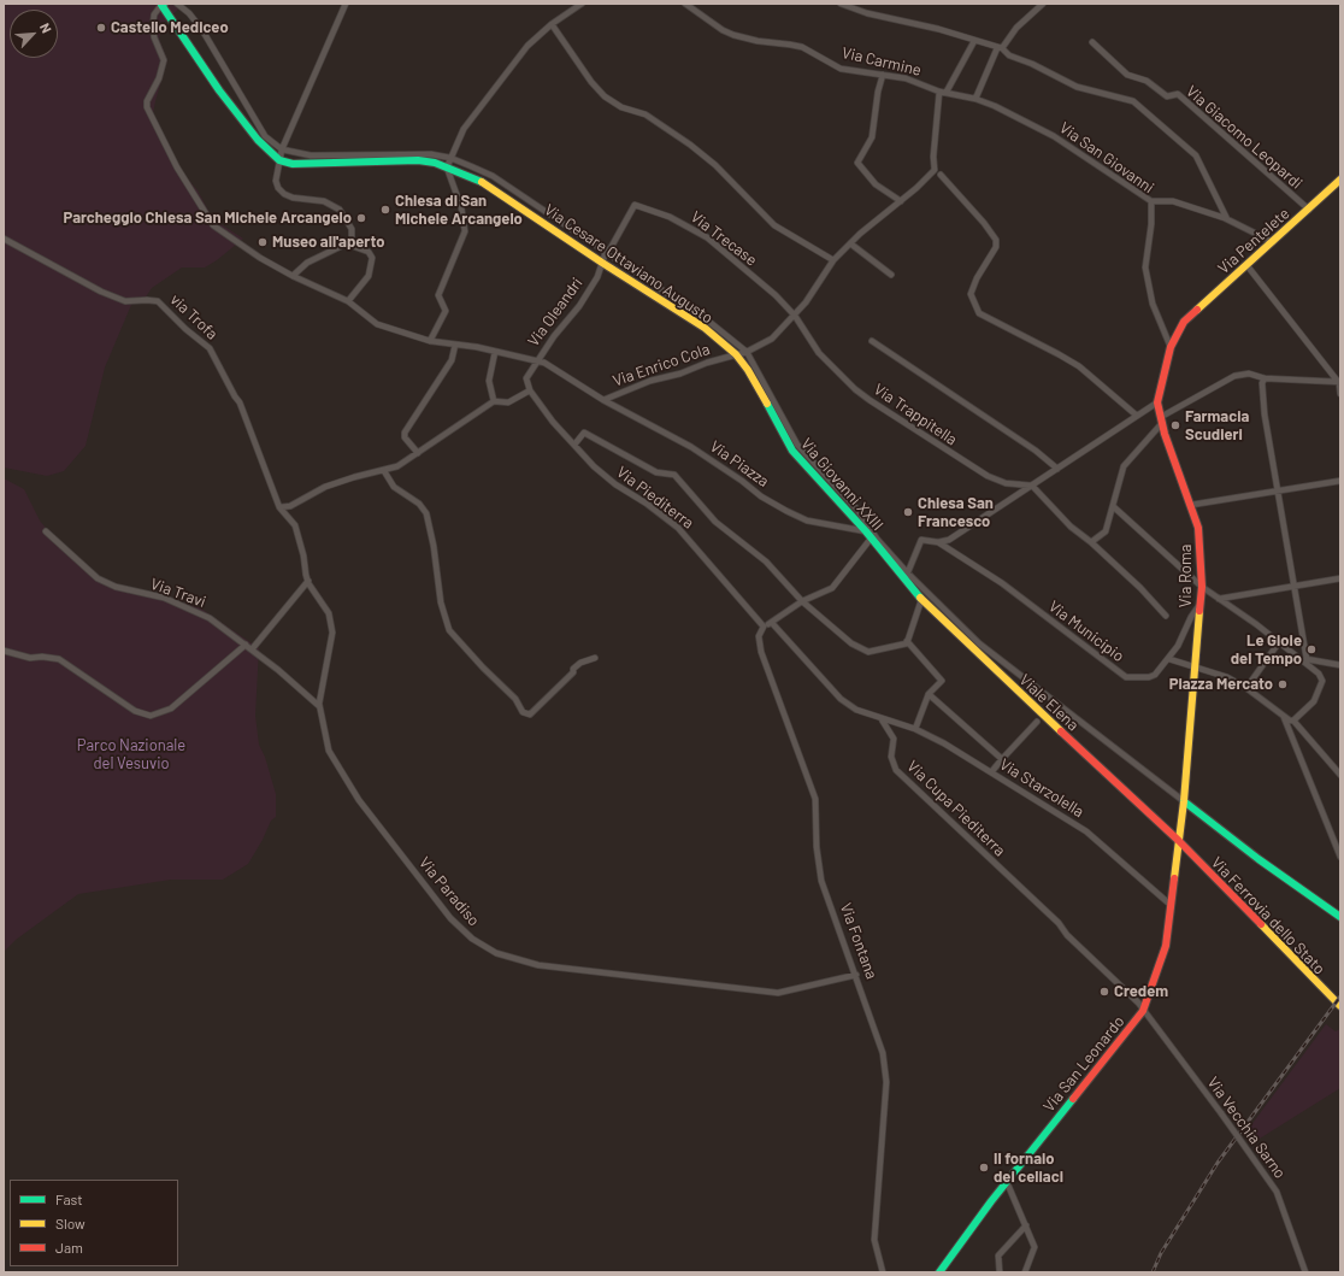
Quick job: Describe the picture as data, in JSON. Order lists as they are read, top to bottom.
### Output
{
  "streets": {
    "main road": [
      "Via Pentelete",
      "Via Cesare Ottaviano Augusto",
      "Via Giovanni XXIII",
      "Via Roma",
      "Viale Elena",
      "Via Ferrovia dello Stato",
      "Via San Leonardo"
    ],
    "street": [
      "Via Carmine",
      "Via Giacomo Leopardi",
      "Via San Giovanni",
      "Via Trecase",
      "Via Oleandri",
      "via Trofa",
      "Via Enrico Cola",
      "Via Trappitella",
      "Via Piazza",
      "Via Piediterra",
      "Via Travi",
      "Via Municipio",
      "Via Starzolella",
      "Via Cupa Piediterra",
      "Via Paradiso",
      "Via Fontana",
      "Via Vecchia Sarno"
    ]
  },
  "crossings": [
    ["Via Carmine", "Via San Giovanni"],
    ["Via Carmine", "Via Enrico Cola"],
    ["Via Giacomo Leopardi", "Via Pentelete"],
    ["Via San Giovanni", "Via Enrico Cola"],
    ["Via San Giovanni", "Via Roma"],
    ["Via Trecase", "Via Cesare Ottaviano Augusto"],
    ["Via Trecase", "Via Oleandri"],
    ["Via Trecase", "Via Enrico Cola"],
    ["Via Trecase", "Via Trappitella"],
    ["Via Pentelete", "Via Roma"],
    ["Via Cesare Ottaviano Augusto", "Via Oleandri"],
    ["Via Cesare Ottaviano Augusto", "Via Enrico Cola"],
    ["Via Cesare Ottaviano Augusto", "Via Giovanni XXIII"],
    ["Via Oleandri", "Via Enrico Cola"],
    ["Via Oleandri", "Via Piediterra"],
    ["via Trofa", "Via Paradiso"],
    ["Via Enrico Cola", "Via Piazza"],
    ["Via Enrico Cola", "Via Giovanni XXIII"],
    ["Via Piazza", "Via Giovanni XXIII"],
    ["Via Giovanni XXIII", "Viale Elena"],
    ["Via Piediterra", "Via Fontana"],
    ["Via Roma", "Via Municipio"],
    ["Via Roma", "Viale Elena"],
    ["Via Roma", "Via Ferrovia dello Stato"],
    ["Via Roma", "Via San Leonardo"],
    ["Via Travi", "Via Paradiso"],
    ["Viale Elena", "Via Ferrovia dello Stato"],
    ["Viale Elena", "Via San Leonardo"],
    ["Via Starzolella", "Via Cupa Piediterra"],
    ["Via Starzolella", "Via San Leonardo"],
    ["Via Cupa Piediterra", "Via San Leonardo"],
    ["Via Cupa Piediterra", "Via Vecchia Sarno"],
    ["Via Paradiso", "Via Fontana"],
    ["Via Ferrovia dello Stato", "Via San Leonardo"],
    ["Via San Leonardo", "Via Vecchia Sarno"]
  ],
  "parks": ["Parco Nazionale del Vesuvio"],
  "places": [
    "Castello Mediceo",
    "Chiesa di San Michele Arcangelo",
    "Parcheggio Chiesa San Michele Arcangelo",
    "Museo all'aperto",
    "Farmacia Scudieri",
    "Chiesa San Francesco",
    "Le Gioie del Tempo",
    "Piazza Mercato",
    "Credem",
    "Il fornaio dei celiaci"
  ],
  "legend": ["Fast", "Slow", "Jam"],
  "north": "top right"
}
